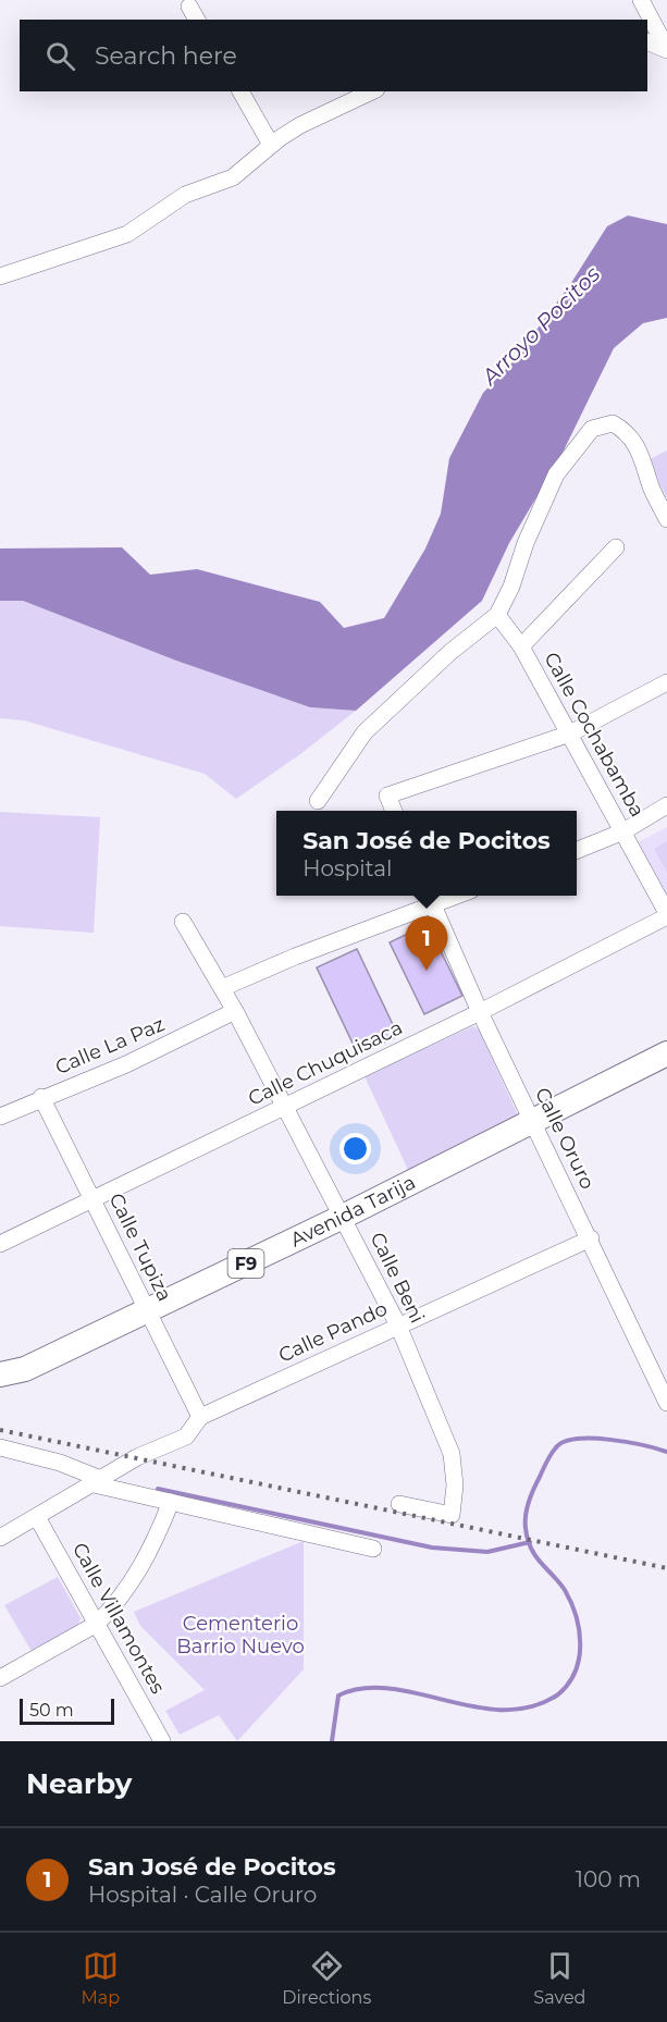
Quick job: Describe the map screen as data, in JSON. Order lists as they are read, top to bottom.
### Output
{
  "streets": {
    "highway": ["Avenida Tarija", "F9"],
    "street": [
      "Calle Cochabamba",
      "Calle La Paz",
      "Calle Chuquisaca",
      "Calle Oruro",
      "Calle Tupiza",
      "Calle Beni",
      "Calle Pando",
      "Calle Villamontes"
    ]
  },
  "crossings": [
    ["Calle Cochabamba", "Calle Chuquisaca"],
    ["Calle La Paz", "Calle Tupiza"],
    ["Calle La Paz", "Calle Beni"],
    ["Calle Chuquisaca", "Calle Oruro"],
    ["Calle Chuquisaca", "Calle Tupiza"],
    ["Calle Chuquisaca", "Calle Beni"],
    ["Calle Oruro", "Avenida Tarija"],
    ["Calle Oruro", "Calle Pando"],
    ["Avenida Tarija", "Calle Tupiza"],
    ["Avenida Tarija", "Calle Beni"],
    ["Calle Tupiza", "Calle Pando"],
    ["Calle Beni", "Calle Pando"]
  ],
  "water": ["Arroyo Pocitos"],
  "parks": ["Cementerio Barrio Nuevo"],
  "scale_bar": "50 m",
  "page": {
    "search": "Search here",
    "popup": ["San José de Pocitos", "Hospital"],
    "pins": "1",
    "scale": "50 m",
    "heading": "Nearby",
    "list": [
      {
        "mark": "1",
        "name": "San José de Pocitos",
        "note": "Hospital · Calle Oruro",
        "value": "100 m"
      }
    ],
    "nav": ["Map", "Directions", "Saved"]
  }
}
